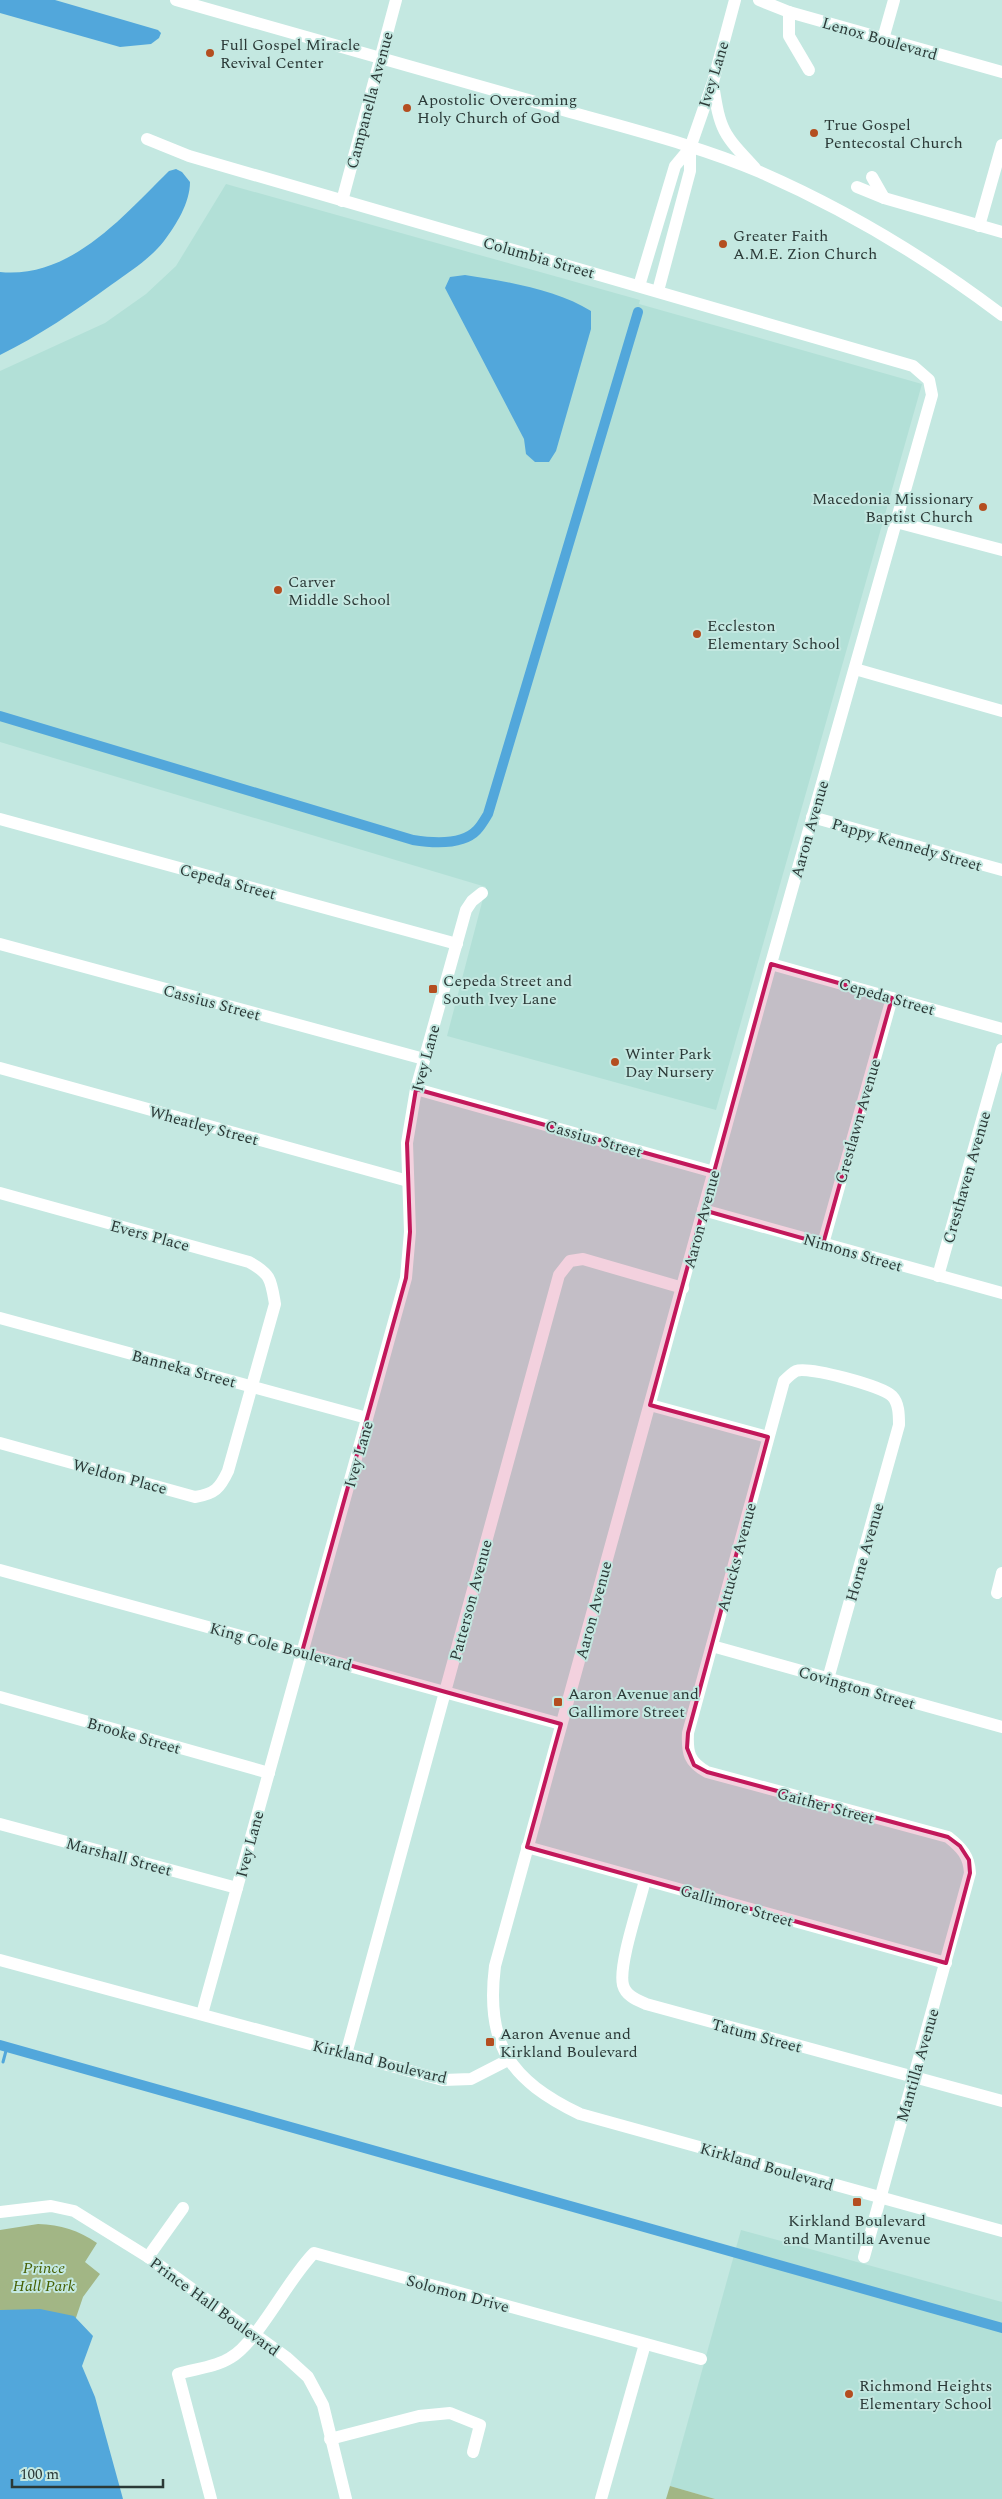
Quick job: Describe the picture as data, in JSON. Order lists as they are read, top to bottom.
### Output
{
  "streets": {
    "street": [
      "Lenox Boulevard",
      "Ivey Lane",
      "Campanella Avenue",
      "Columbia Street",
      "Aaron Avenue",
      "Pappy Kennedy Street",
      "Cepeda Street",
      "Cassius Street",
      "Crestlawn Avenue",
      "Wheatley Street",
      "Cresthaven Avenue",
      "Evers Place",
      "Nimons Street",
      "Banneka Street",
      "Weldon Place",
      "Horne Avenue",
      "Attucks Avenue",
      "Patterson Avenue",
      "King Cole Boulevard",
      "Covington Street",
      "Brooke Street",
      "Gaither Street",
      "Marshall Street",
      "Gallimore Street",
      "Tatum Street",
      "Kirkland Boulevard",
      "Mantilla Avenue",
      "Solomon Drive",
      "Prince Hall Boulevard"
    ]
  },
  "crossings": [
    ["Ivey Lane", "Columbia Street"],
    ["Ivey Lane", "Cepeda Street"],
    ["Ivey Lane", "Cassius Street"],
    ["Ivey Lane", "Wheatley Street"],
    ["Ivey Lane", "Banneka Street"],
    ["Ivey Lane", "King Cole Boulevard"],
    ["Ivey Lane", "Brooke Street"],
    ["Ivey Lane", "Marshall Street"],
    ["Ivey Lane", "Kirkland Boulevard"],
    ["Campanella Avenue", "Columbia Street"],
    ["Columbia Street", "Aaron Avenue"],
    ["Aaron Avenue", "Pappy Kennedy Street"],
    ["Aaron Avenue", "Cepeda Street"],
    ["Aaron Avenue", "Cassius Street"],
    ["Aaron Avenue", "Nimons Street"],
    ["Aaron Avenue", "Patterson Avenue"],
    ["Aaron Avenue", "King Cole Boulevard"],
    ["Aaron Avenue", "Gallimore Street"],
    ["Aaron Avenue", "Kirkland Boulevard"],
    ["Cepeda Street", "Crestlawn Avenue"],
    ["Crestlawn Avenue", "Nimons Street"],
    ["Cresthaven Avenue", "Nimons Street"],
    ["Evers Place", "Weldon Place"],
    ["Banneka Street", "Weldon Place"],
    ["Horne Avenue", "Attucks Avenue"],
    ["Horne Avenue", "Covington Street"],
    ["Attucks Avenue", "Covington Street"],
    ["Attucks Avenue", "Gaither Street"],
    ["Patterson Avenue", "King Cole Boulevard"],
    ["Patterson Avenue", "Kirkland Boulevard"],
    ["Gaither Street", "Mantilla Avenue"],
    ["Gallimore Street", "Tatum Street"],
    ["Gallimore Street", "Mantilla Avenue"],
    ["Tatum Street", "Mantilla Avenue"],
    ["Kirkland Boulevard", "Mantilla Avenue"],
    ["Solomon Drive", "Prince Hall Boulevard"]
  ],
  "parks": ["Prince Hall Park"],
  "places": {
    "other": [
      "Full Gospel Miracle Revival Center",
      "Apostolic Overcoming Holy Church of God",
      "True Gospel Pentecostal Church",
      "Greater Faith A.M.E. Zion Church",
      "Macedonia Missionary Baptist Church",
      "Carver Middle School",
      "Eccleston Elementary School",
      "Winter Park Day Nursery",
      "Richmond Heights Elementary School"
    ],
    "transit": [
      "Cepeda Street and South Ivey Lane",
      "Aaron Avenue and Gallimore Street",
      "Aaron Avenue and Kirkland Boulevard",
      "Kirkland Boulevard and Mantilla Avenue"
    ]
  },
  "scale_bar": "100 m"
}
